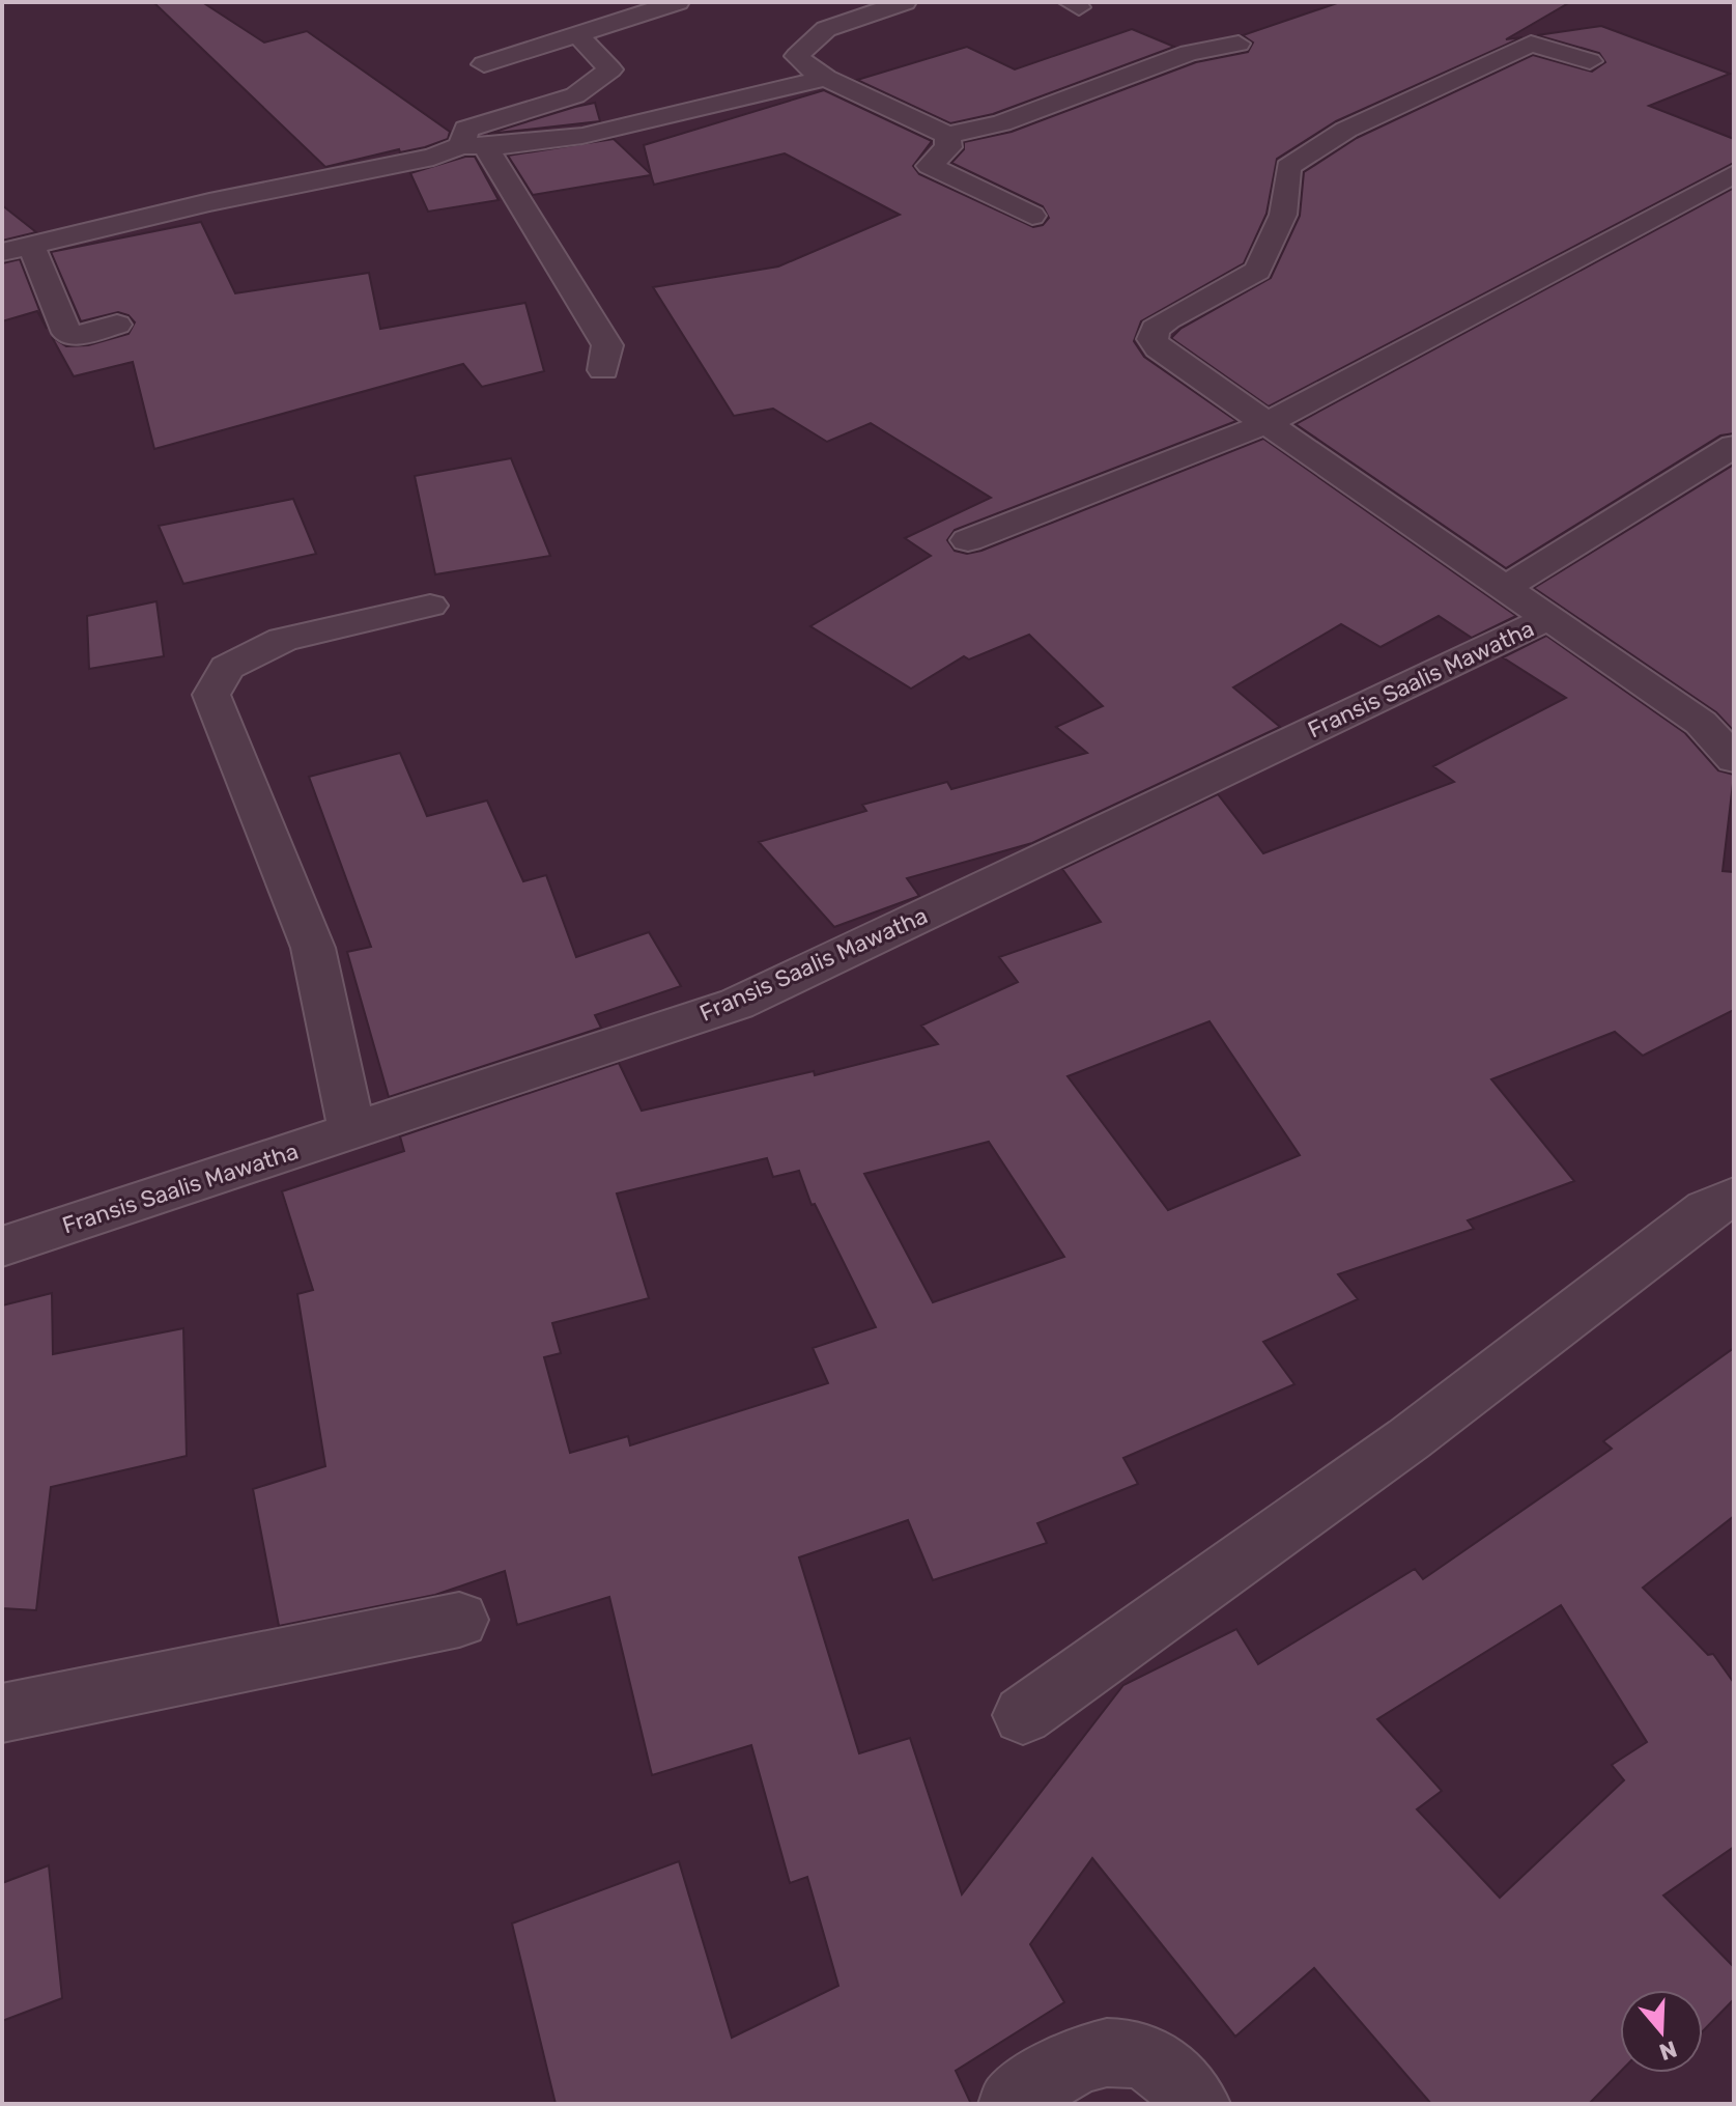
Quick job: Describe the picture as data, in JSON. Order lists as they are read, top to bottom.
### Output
{
  "streets": {
    "street": ["Fransis Saalis Mawatha"]
  },
  "north": "bottom"
}
